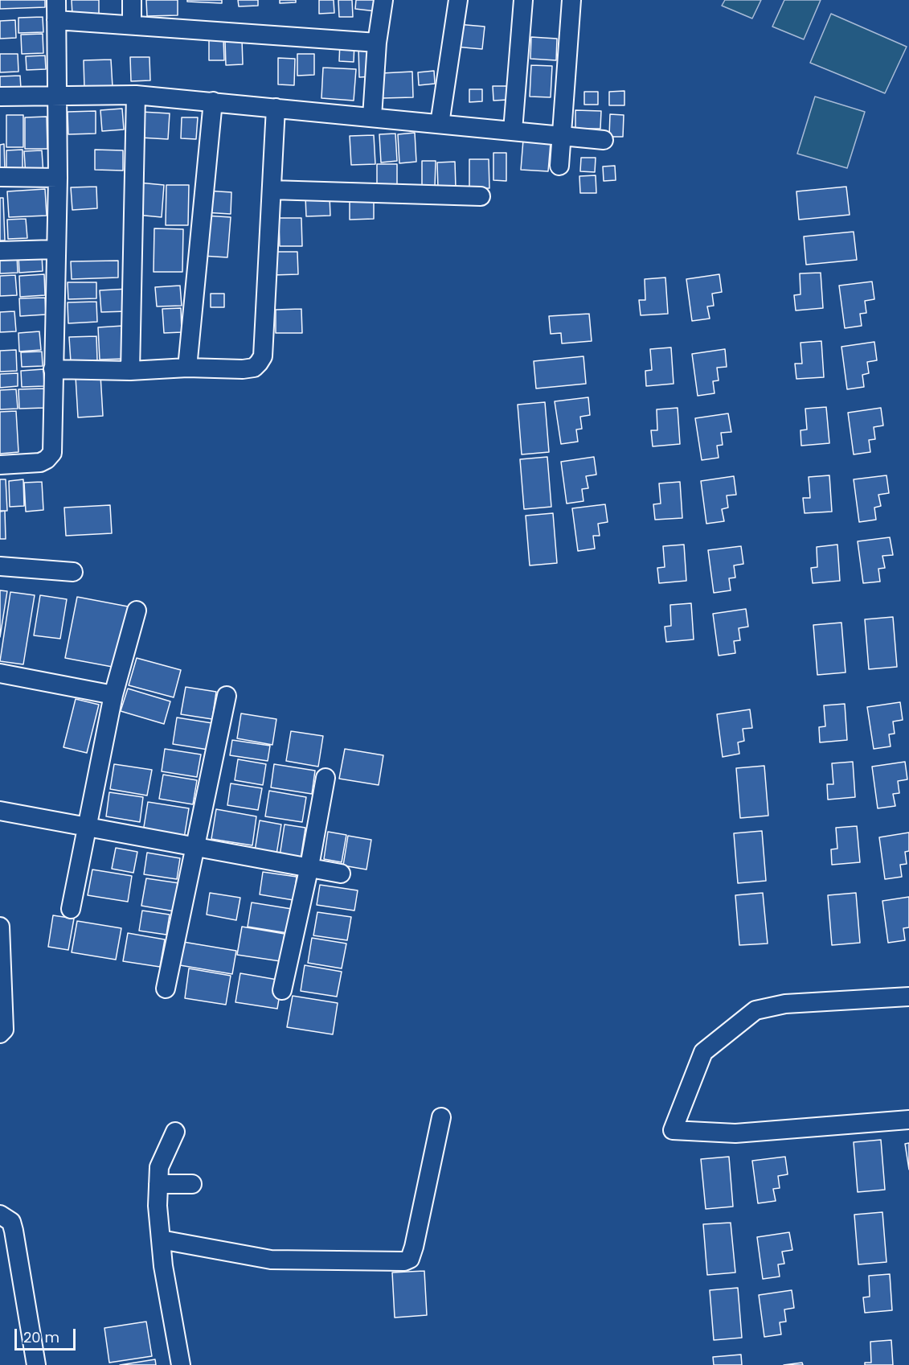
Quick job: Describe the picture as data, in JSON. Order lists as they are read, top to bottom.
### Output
{
  "scale_bar": "20 m"
}
